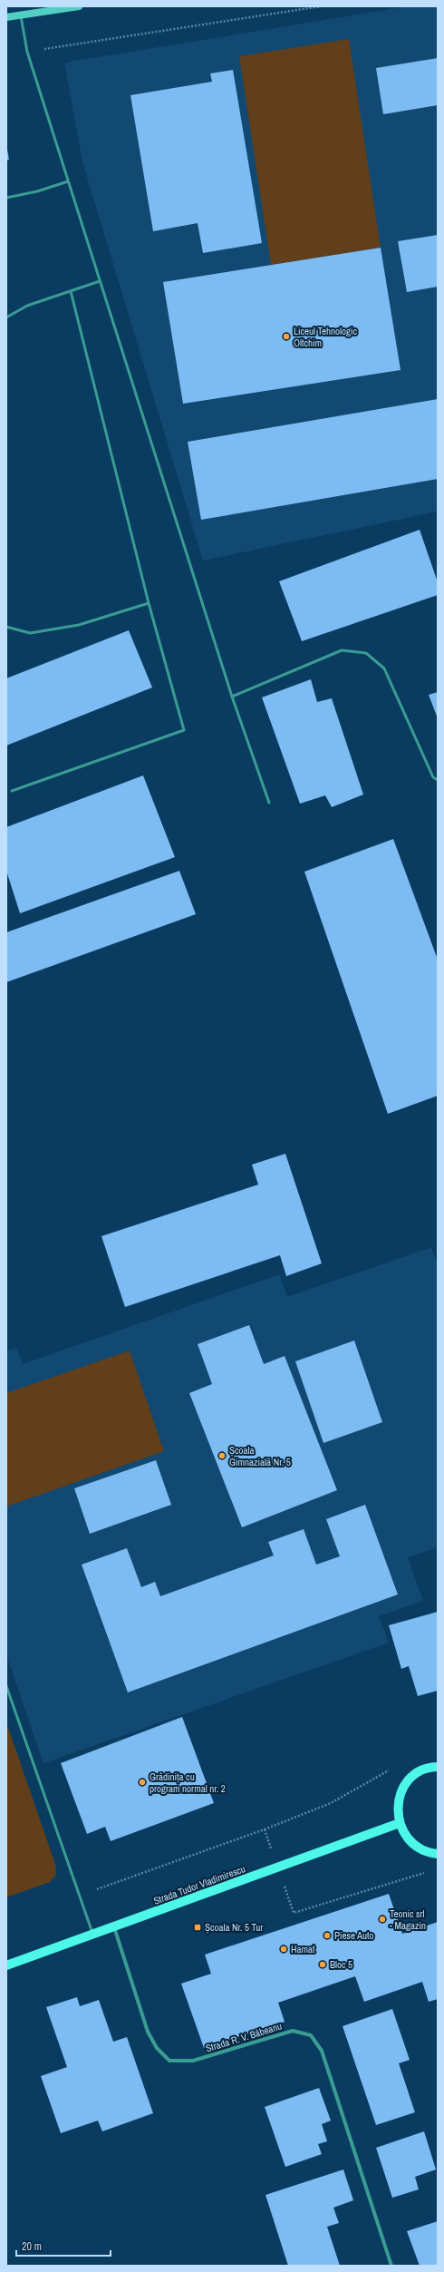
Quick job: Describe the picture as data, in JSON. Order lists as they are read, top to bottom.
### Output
{
  "streets": {
    "main road": ["Strada Tudor Vladimirescu"],
    "street": ["Strada R. V. Băbeanu"]
  },
  "crossings": [
    ["Strada Tudor Vladimirescu", "Strada R. V. Băbeanu"]
  ],
  "places": {
    "other": [
      "Liceul Tehnologic Oltchim",
      "Școala Gimnazială Nr. 5",
      "Grădinița cu program normal nr. 2",
      "Teonic srl - Magazin",
      "Piese Auto",
      "Hamat",
      "Bloc 5"
    ],
    "transit": ["Școala Nr. 5 Tur"]
  },
  "scale_bar": "20 m"
}
